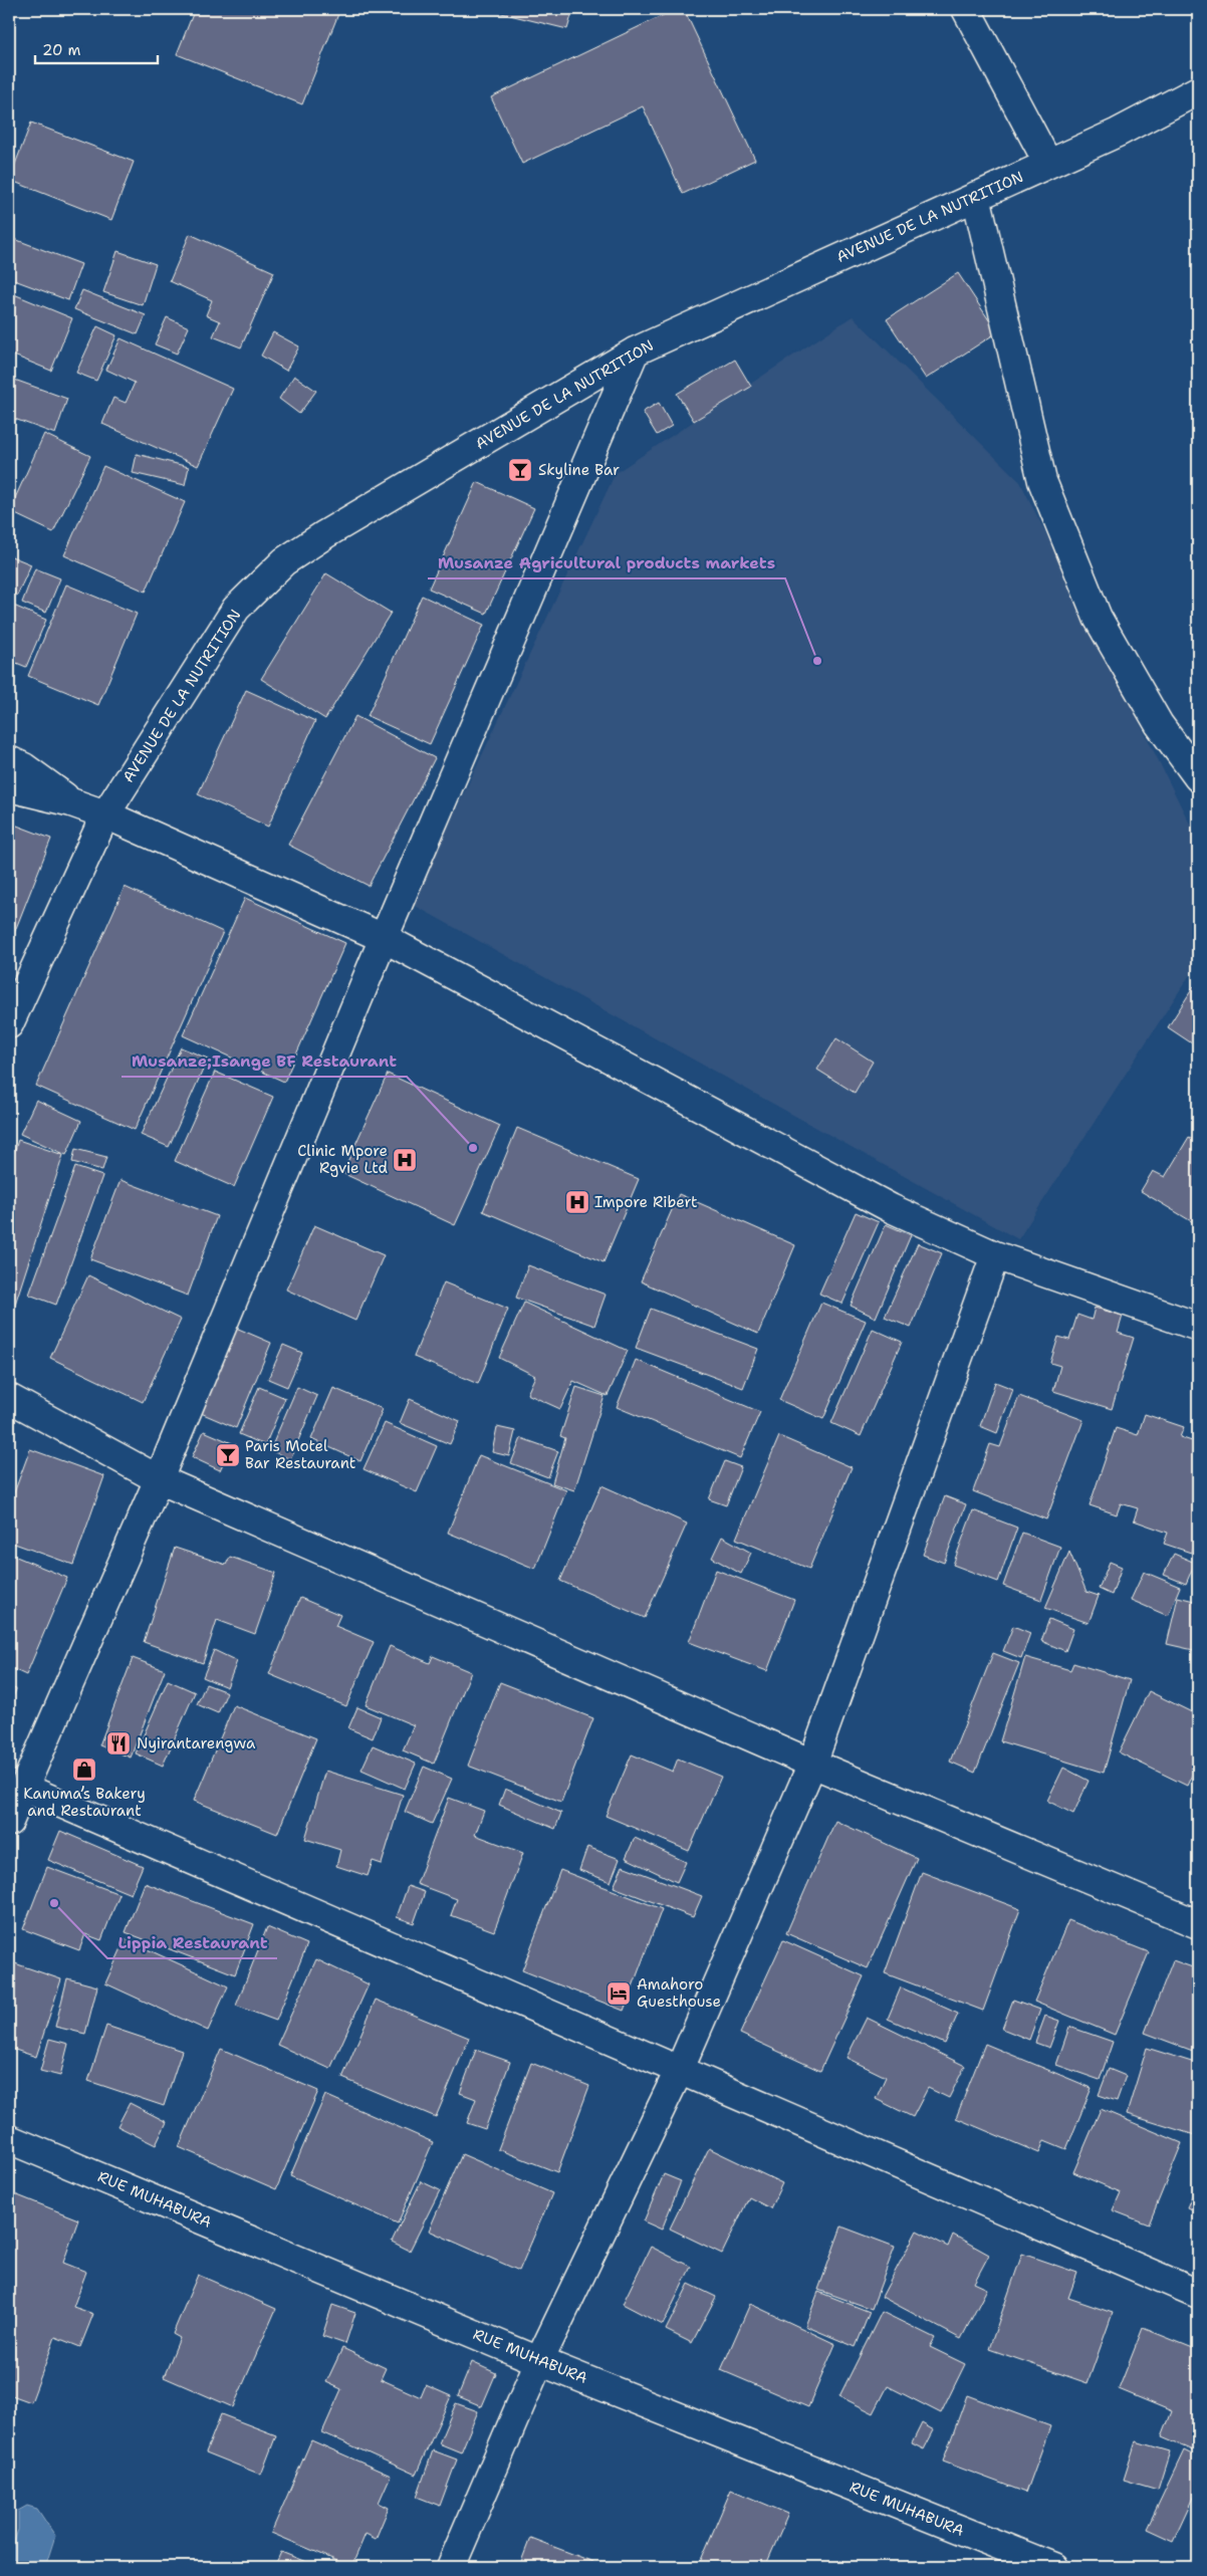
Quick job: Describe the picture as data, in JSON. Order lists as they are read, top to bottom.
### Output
{
  "streets": {
    "street": ["AVENUE DE LA NUTRITION", "RUE MUHABURA"]
  },
  "places": {
    "bar": ["Skyline Bar", "Paris Motel Bar Restaurant"],
    "other": ["Musanze Agricultural products markets", "Musanze;Isange BF Restaurant", "Lippia Restaurant"],
    "hospital": ["Clinic Mpore Rgvie Ltd", "Impore Ribert"],
    "restaurant": ["Nyirantarengwa"],
    "shop": ["Kanuma’s Bakery and Restaurant"],
    "hotel": ["Amahoro Guesthouse"]
  },
  "scale_bar": "20 m"
}
